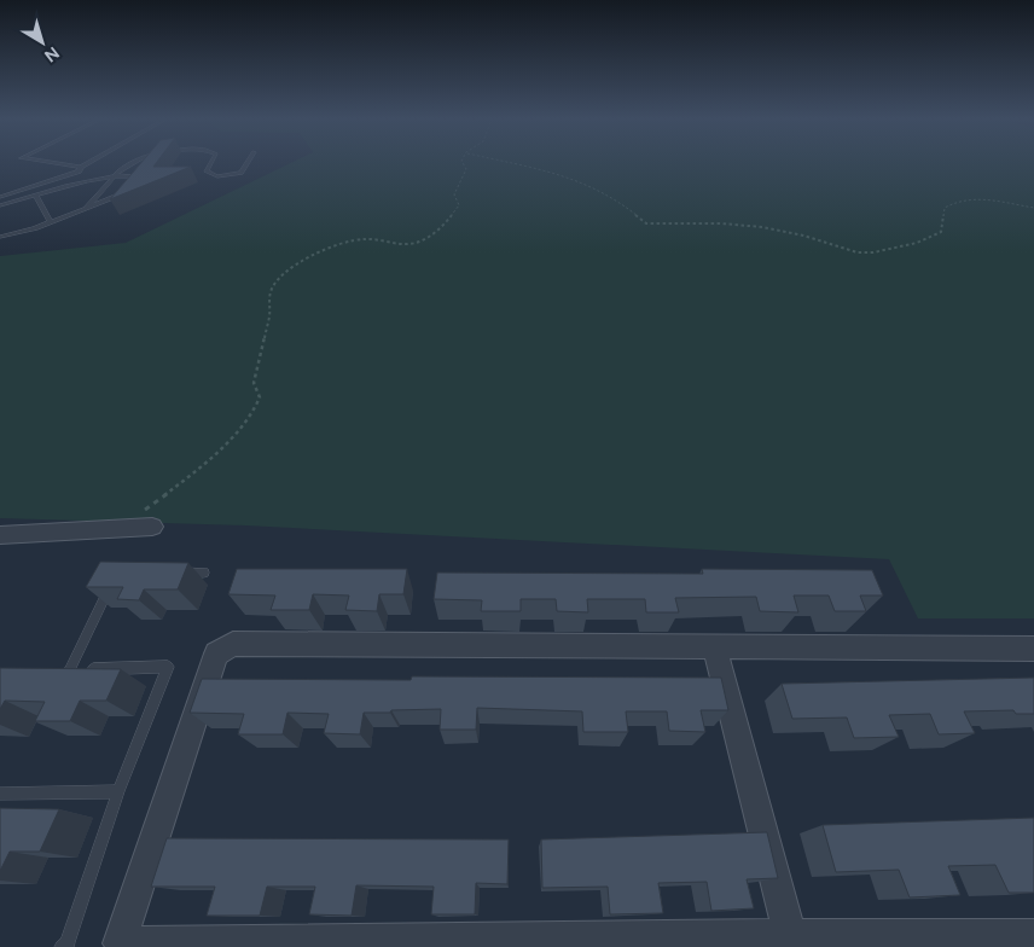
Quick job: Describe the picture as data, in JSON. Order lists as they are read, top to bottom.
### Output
{
  "north": "bottom right"
}
